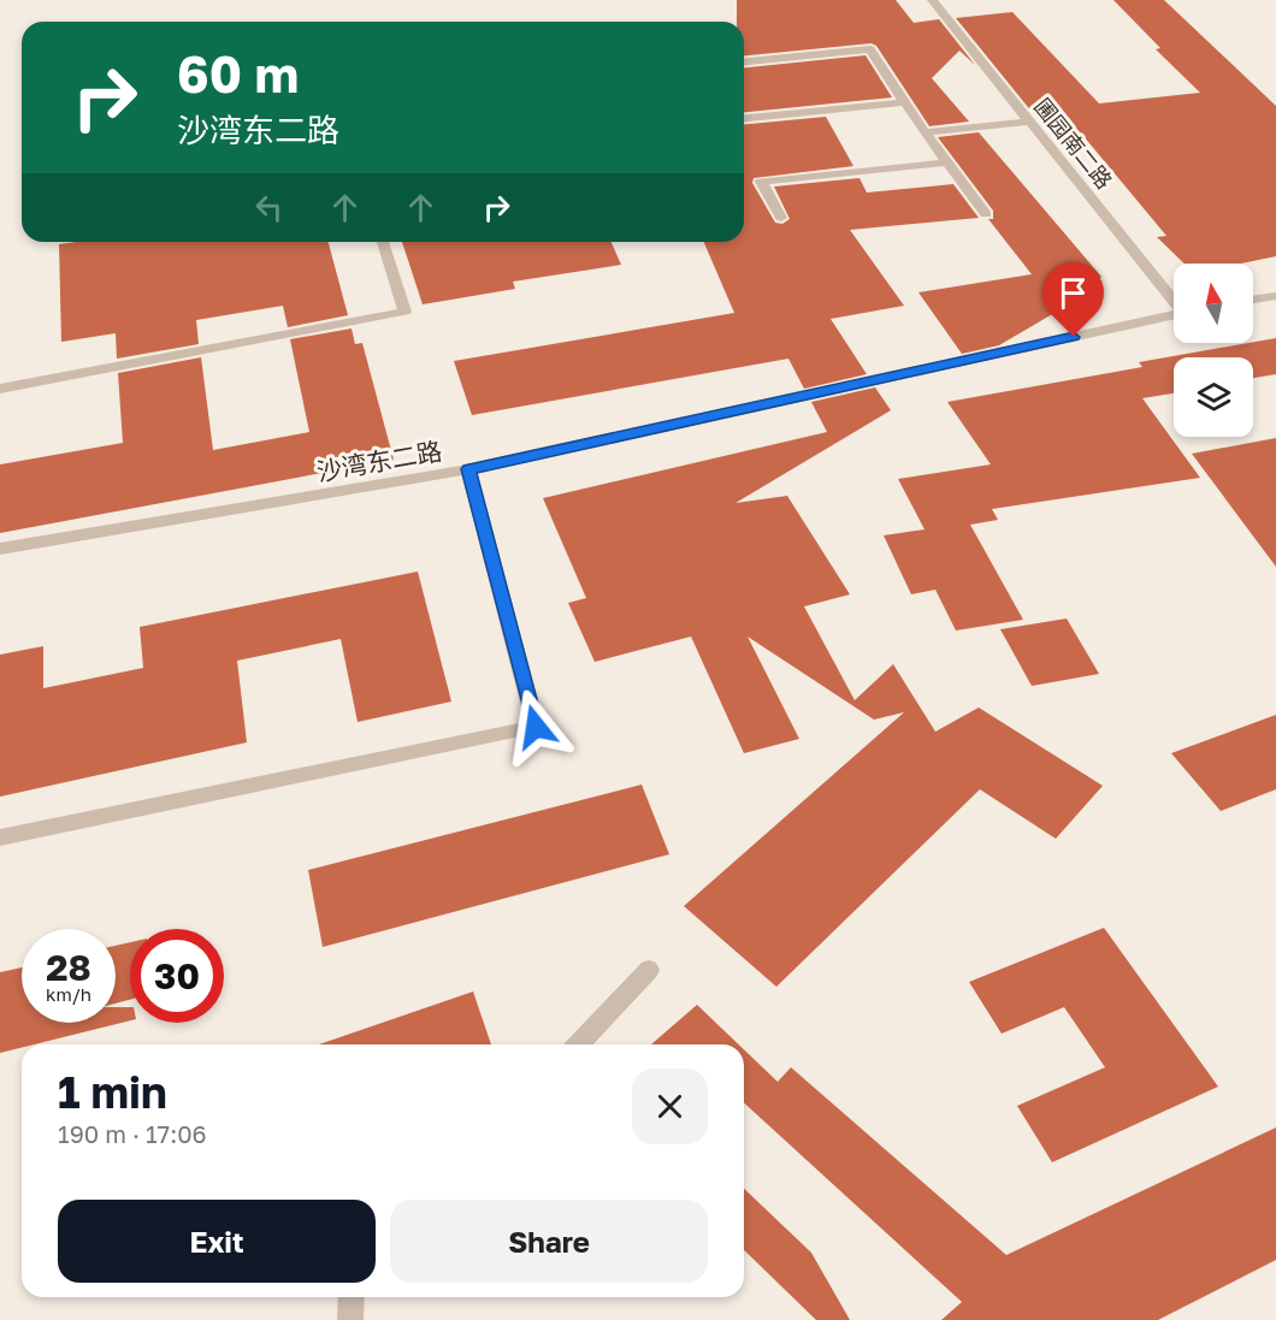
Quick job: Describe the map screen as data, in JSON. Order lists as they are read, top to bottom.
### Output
{
  "streets": {
    "street": ["圃园南二路", "沙湾东二路"]
  },
  "north": "top",
  "page": {
    "turn": ["60 m", "沙湾东二路"],
    "speed": "28 km/h",
    "limit": "30",
    "heading": ["1 min", "190 m · 17:06"],
    "buttons": ["Exit", "Share"]
  }
}
